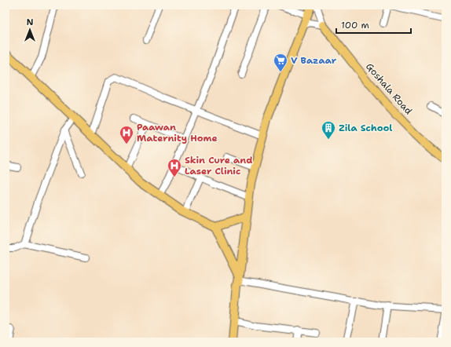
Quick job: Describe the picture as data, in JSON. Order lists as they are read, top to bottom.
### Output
{
  "streets": {
    "main road": ["Goshala Road"]
  },
  "places": {
    "supermarket": ["V Bazaar"],
    "building": ["Zila School"],
    "hospital": ["Paawan Maternity Home", "Skin Cure and Laser Clinic"]
  },
  "scale_bar": "100 m",
  "north": "top"
}
